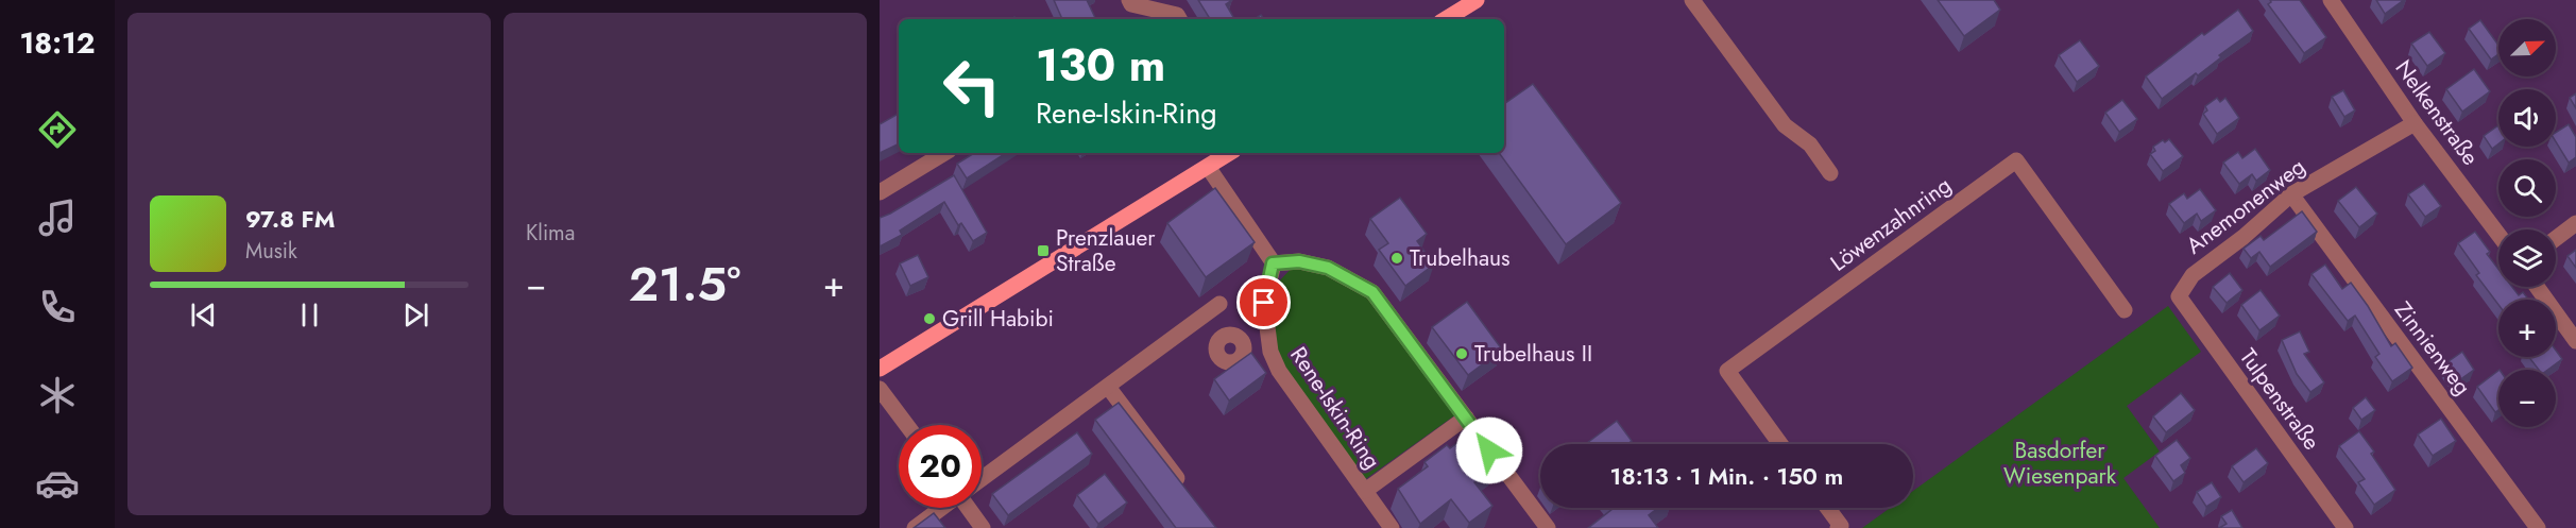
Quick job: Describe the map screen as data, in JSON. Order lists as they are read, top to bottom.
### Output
{
  "streets": {
    "street": [
      "Nelkenstraße",
      "Anemonenweg",
      "Löwenzahnring",
      "Zinnienweg",
      "Tulpenstraße",
      "Rene-Iskin-Ring"
    ]
  },
  "crossings": [
    ["Nelkenstraße", "Anemonenweg"],
    ["Anemonenweg", "Zinnienweg"],
    ["Anemonenweg", "Tulpenstraße"]
  ],
  "parks": ["Basdorfer Wiesenpark"],
  "places": {
    "transit": ["Prenzlauer Straße"],
    "other": ["Trubelhaus", "Grill Habibi", "Trubelhaus II"]
  },
  "north": "top right",
  "page": {
    "tabs": "18:12",
    "tile": "Klima",
    "map_buttons": ["+", "−"],
    "turn": ["130 m", "Rene-Iskin-Ring"],
    "song": ["97.8 FM", "Musik"],
    "heat": ["−", "21.5°", "+"],
    "limit": "20",
    "trip": "18:13 · 1 Min. · 150 m"
  }
}
